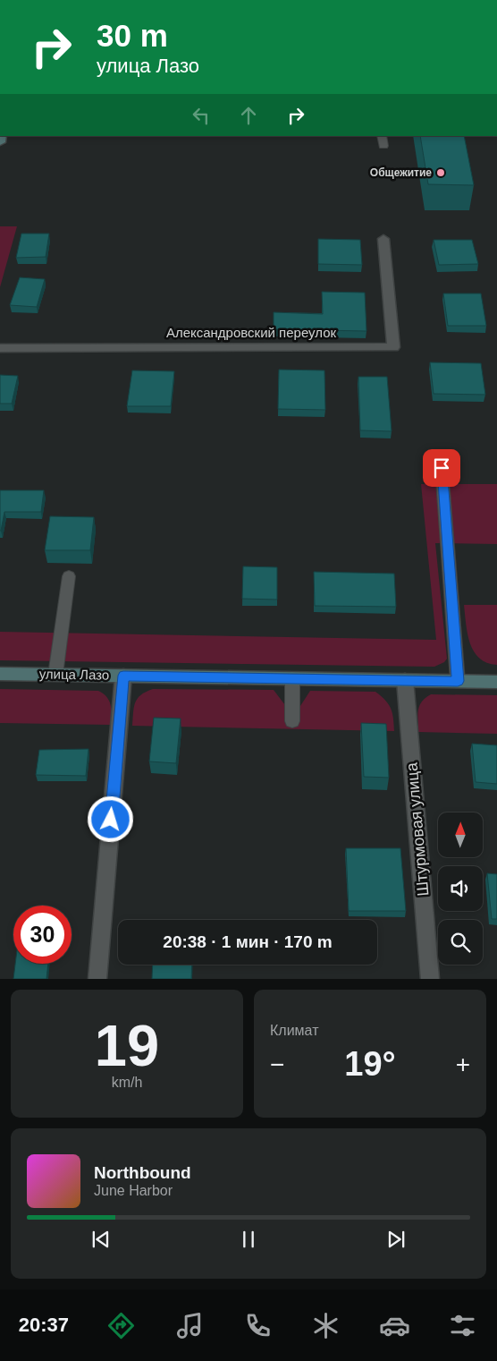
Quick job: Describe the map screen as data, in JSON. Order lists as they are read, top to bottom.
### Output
{
  "streets": {
    "main road": ["улица Лазо"],
    "street": ["Александровский переулок", "Штурмовая улица"]
  },
  "crossings": [
    ["улица Лазо", "Штурмовая улица"]
  ],
  "places": ["Общежитие"],
  "north": "top",
  "page": {
    "turn": ["30 m", "улица Лазо"],
    "limit": "30",
    "trip": "20:38 · 1 мин · 170 m",
    "tile": [
      ["19", "km/h"],
      "Климат"
    ],
    "heat": ["−", "19°", "+"],
    "song": ["Northbound", "June Harbor"],
    "tabs": "20:37"
  }
}
